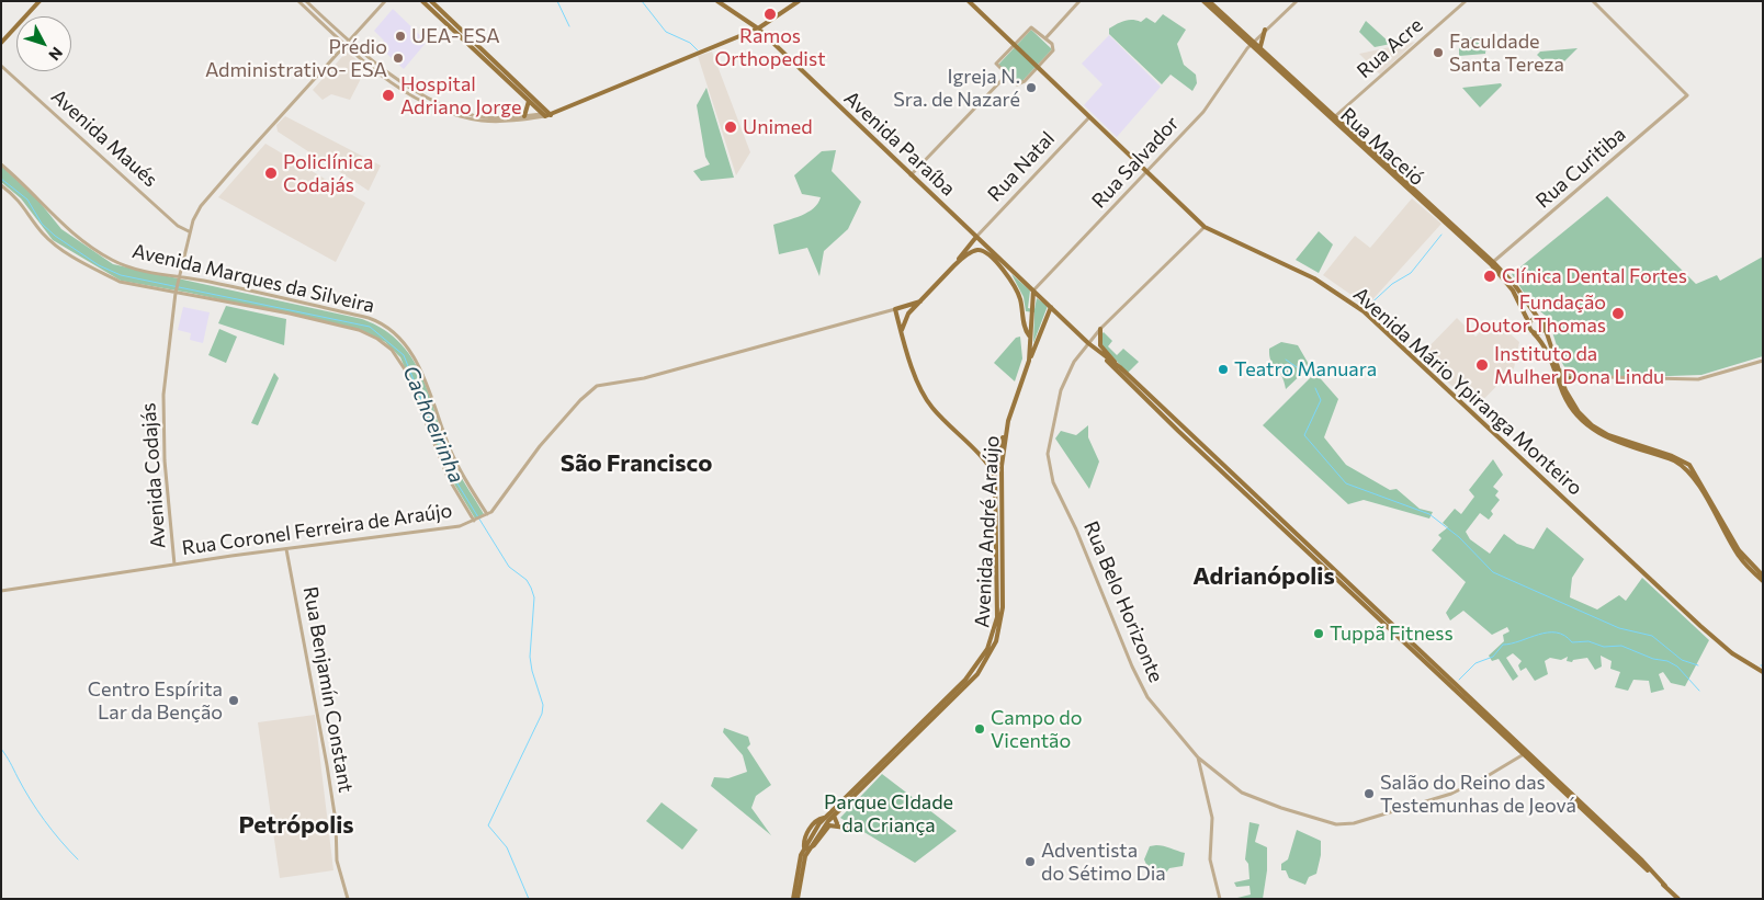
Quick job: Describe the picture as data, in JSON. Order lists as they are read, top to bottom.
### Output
{
  "streets": {
    "main road": [
      "Avenida Paraíba",
      "Rua Maceió",
      "Avenida Mário Ypiranga Monteiro",
      "Avenida André Araújo"
    ],
    "street": [
      "Rua Acre",
      "Avenida Maués",
      "Rua Salvador",
      "Rua Natal",
      "Rua Curitiba",
      "Avenida Marques da Silveira",
      "Avenida Codajás",
      "Rua Coronel Ferreira de Araújo",
      "Rua Belo Horizonte",
      "Rua Benjamín Constant"
    ]
  },
  "crossings": [
    ["Rua Acre", "Rua Maceió"],
    ["Avenida Maués", "Avenida Codajás"],
    ["Avenida Paraíba", "Rua Salvador"],
    ["Avenida Paraíba", "Rua Natal"],
    ["Avenida Paraíba", "Avenida André Araújo"],
    ["Avenida Paraíba", "Rua Belo Horizonte"],
    ["Rua Maceió", "Rua Salvador"],
    ["Rua Maceió", "Rua Curitiba"],
    ["Rua Salvador", "Avenida Mário Ypiranga Monteiro"],
    ["Rua Salvador", "Avenida André Araújo"],
    ["Rua Natal", "Avenida Mário Ypiranga Monteiro"],
    ["Avenida Marques da Silveira", "Avenida Codajás"],
    ["Avenida Marques da Silveira", "Rua Coronel Ferreira de Araújo"],
    ["Avenida Mário Ypiranga Monteiro", "Rua Belo Horizonte"],
    ["Avenida Codajás", "Rua Coronel Ferreira de Araújo"],
    ["Rua Coronel Ferreira de Araújo", "Rua Benjamín Constant"]
  ],
  "districts": ["São Francisco", "Adrianópolis", "Petrópolis"],
  "water": ["Cachoeirinha"],
  "parks": ["Parque CIdade da Criança"],
  "places": [
    "Ramos Orthopedist",
    "UEA- ESA",
    "Faculdade Santa Tereza",
    "Prédio Administrativo- ESA",
    "Igreja N. Sra. de Nazaré",
    "Hospital Adriano Jorge",
    "Unimed",
    "Policlínica Codajás",
    "Clínica Dental Fortes",
    "Fundação Doutor Thomas",
    "Instituto da Mulher Dona Lindu",
    "Teatro Manuara",
    "Tuppã Fitness",
    "Centro Espírita Lar da Benção",
    "Campo do Vicentão",
    "Salão do Reino das Testemunhas de Jeová",
    "Adventista do Sétimo Dia"
  ],
  "north": "bottom right"
}
